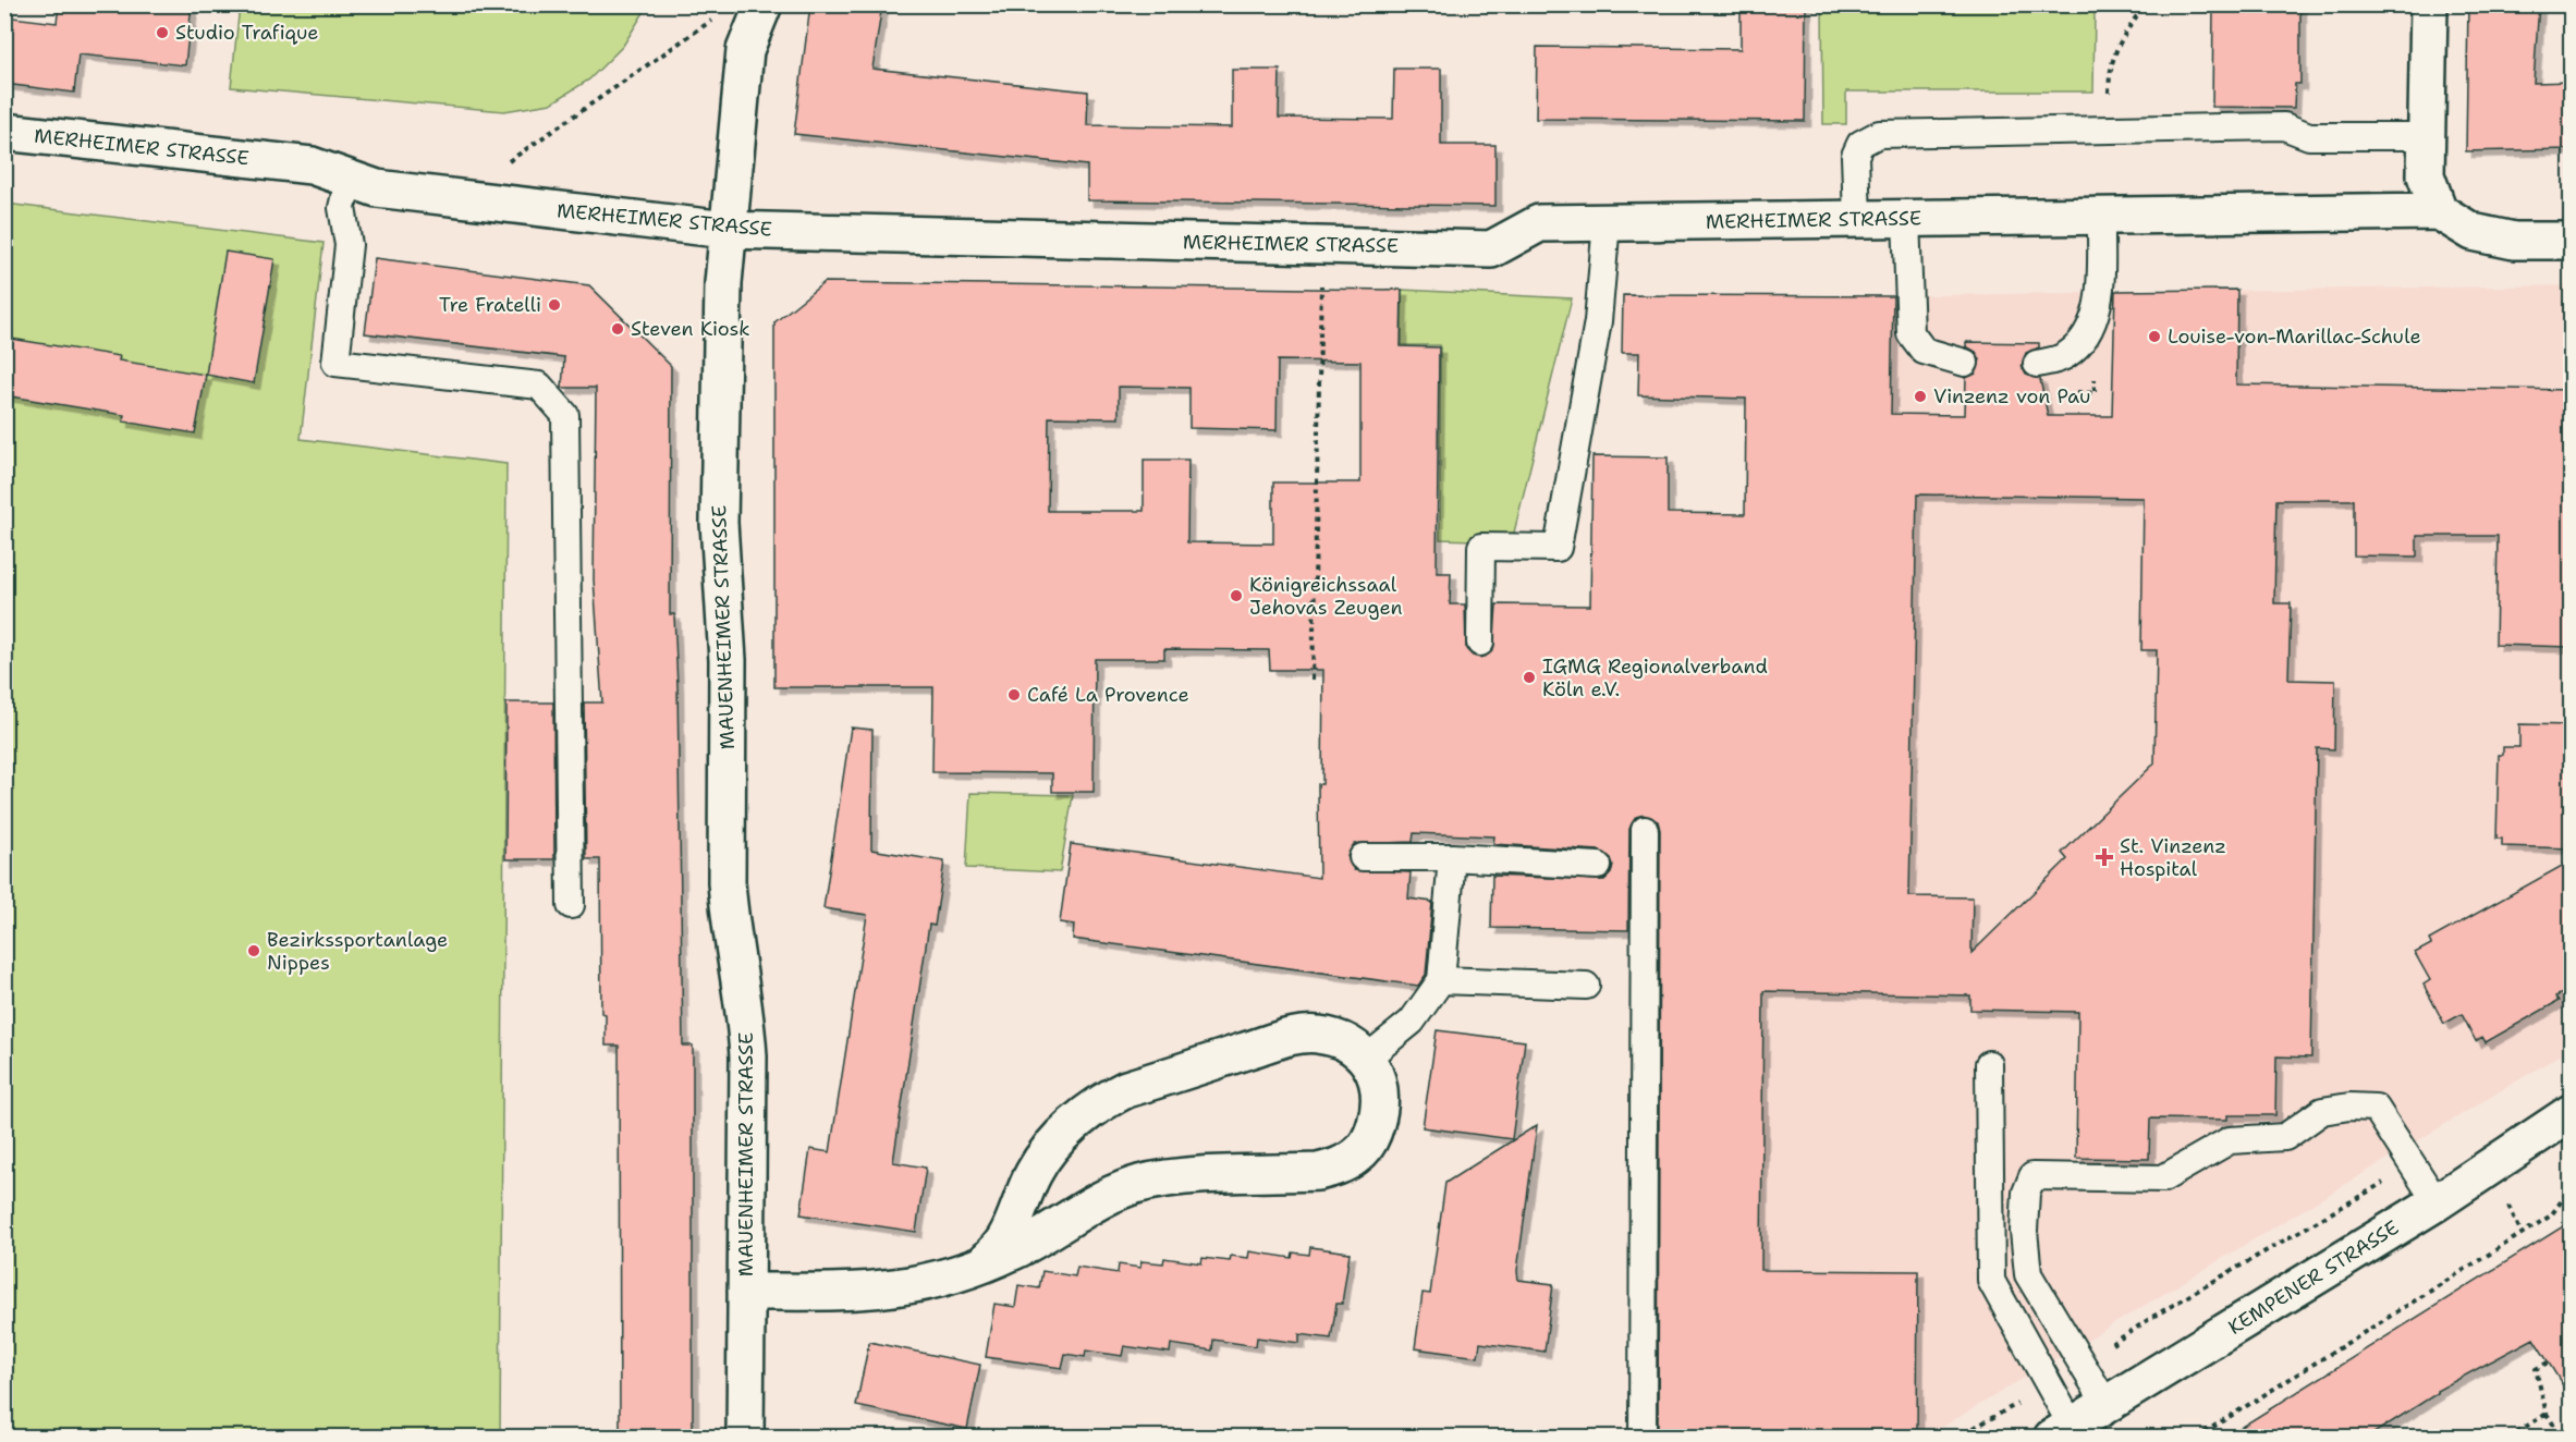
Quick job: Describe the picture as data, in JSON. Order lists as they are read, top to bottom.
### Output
{
  "streets": {
    "street": ["MERHEIMER STRASSE", "MAUENHEIMER STRASSE", "KEMPENER STRASSE"]
  },
  "crossings": [
    ["MERHEIMER STRASSE", "MAUENHEIMER STRASSE"]
  ],
  "places": {
    "other": [
      "Studio Trafique",
      "Tre Fratelli",
      "Steven Kiosk",
      "Louise-von-Marillac-Schule",
      "Vinzenz von Pau",
      "Königreichssaal Jehovas Zeugen",
      "IGMG Regionalverband Köln e.V.",
      "Café La Provence",
      "Bezirkssportanlage Nippes"
    ],
    "health": ["St. Vinzenz Hospital"]
  }
}
